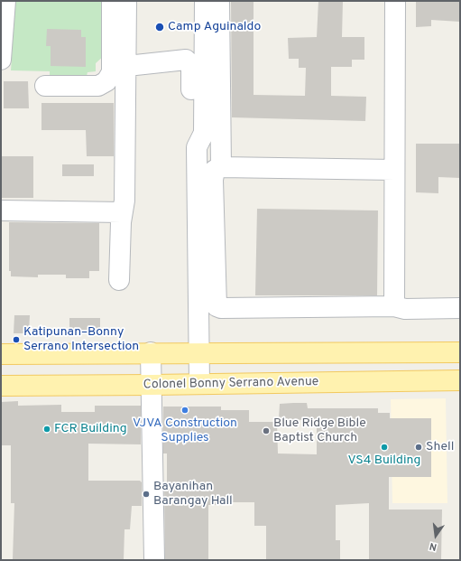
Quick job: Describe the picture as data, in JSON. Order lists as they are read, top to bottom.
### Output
{
  "streets": {
    "main road": ["Colonel Bonny Serrano Avenue"]
  },
  "places": [
    "Camp Aguinaldo",
    "Katipunan–Bonny Serrano Intersection",
    "VJVA Construction Supplies",
    "FCR Building",
    "Blue Ridge Bible Baptist Church",
    "VS4 Building",
    "Shell",
    "Bayanihan Barangay Hall"
  ],
  "north": "bottom"
}
